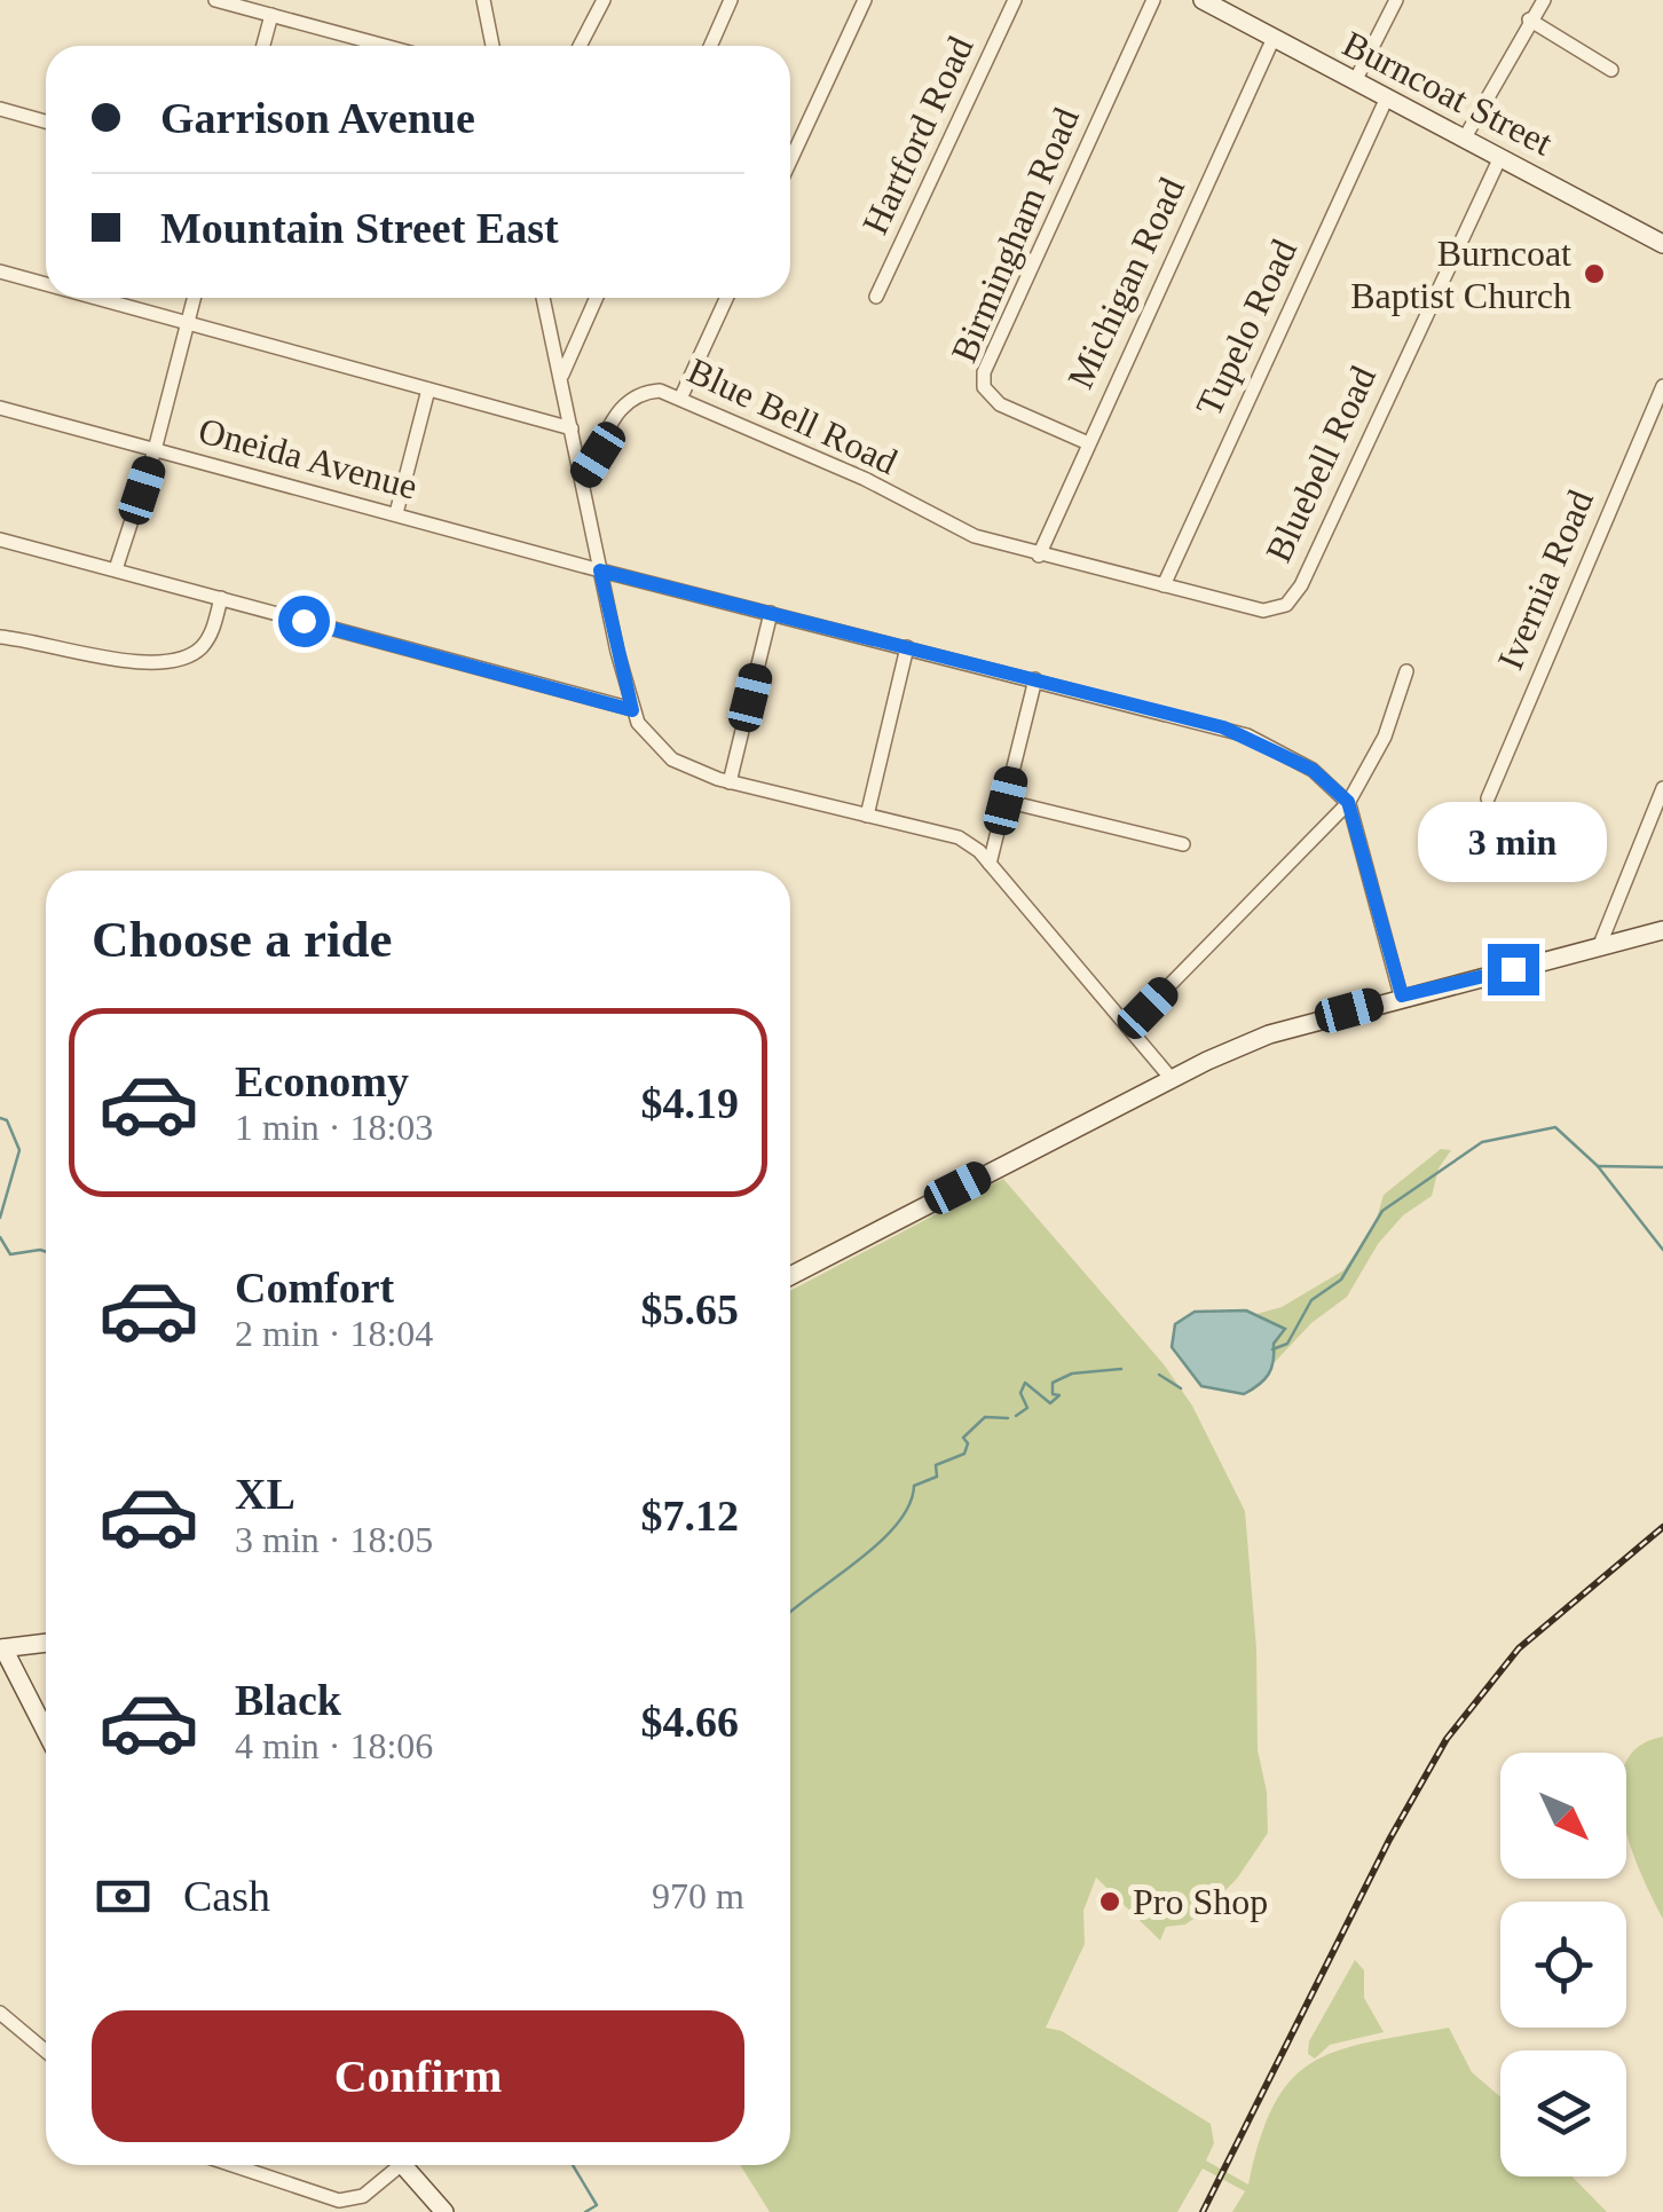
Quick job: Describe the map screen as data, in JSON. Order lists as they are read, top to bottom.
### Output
{
  "streets": {
    "main road": ["Burncoat Street"],
    "street": [
      "Hartford Road",
      "Birmingham Road",
      "Michigan Road",
      "Tupelo Road",
      "Blue Bell Road",
      "Oneida Avenue",
      "Bluebell Road",
      "Ivernia Road"
    ]
  },
  "crossings": [
    ["Burncoat Street", "Michigan Road"],
    ["Burncoat Street", "Tupelo Road"],
    ["Burncoat Street", "Bluebell Road"],
    ["Birmingham Road", "Michigan Road"],
    ["Michigan Road", "Bluebell Road"],
    ["Tupelo Road", "Bluebell Road"],
    ["Blue Bell Road", "Bluebell Road"]
  ],
  "places": ["Burncoat Baptist Church", "Pro Shop"],
  "north": "bottom right",
  "page": {
    "banner": ["Garrison Avenue", "Mountain Street East"],
    "bubble": "3 min",
    "heading": "Choose a ride",
    "list": [
      {
        "name": "Economy",
        "note": "1 min · 18:03",
        "value": "$4.19"
      },
      {
        "name": "Comfort",
        "note": "2 min · 18:04",
        "value": "$5.65"
      },
      {
        "name": "XL",
        "note": "3 min · 18:05",
        "value": "$7.12"
      },
      {
        "name": "Black",
        "note": "4 min · 18:06",
        "value": "$4.66"
      }
    ],
    "pay": ["Cash", "970 m"],
    "buttons": "Confirm"
  }
}
